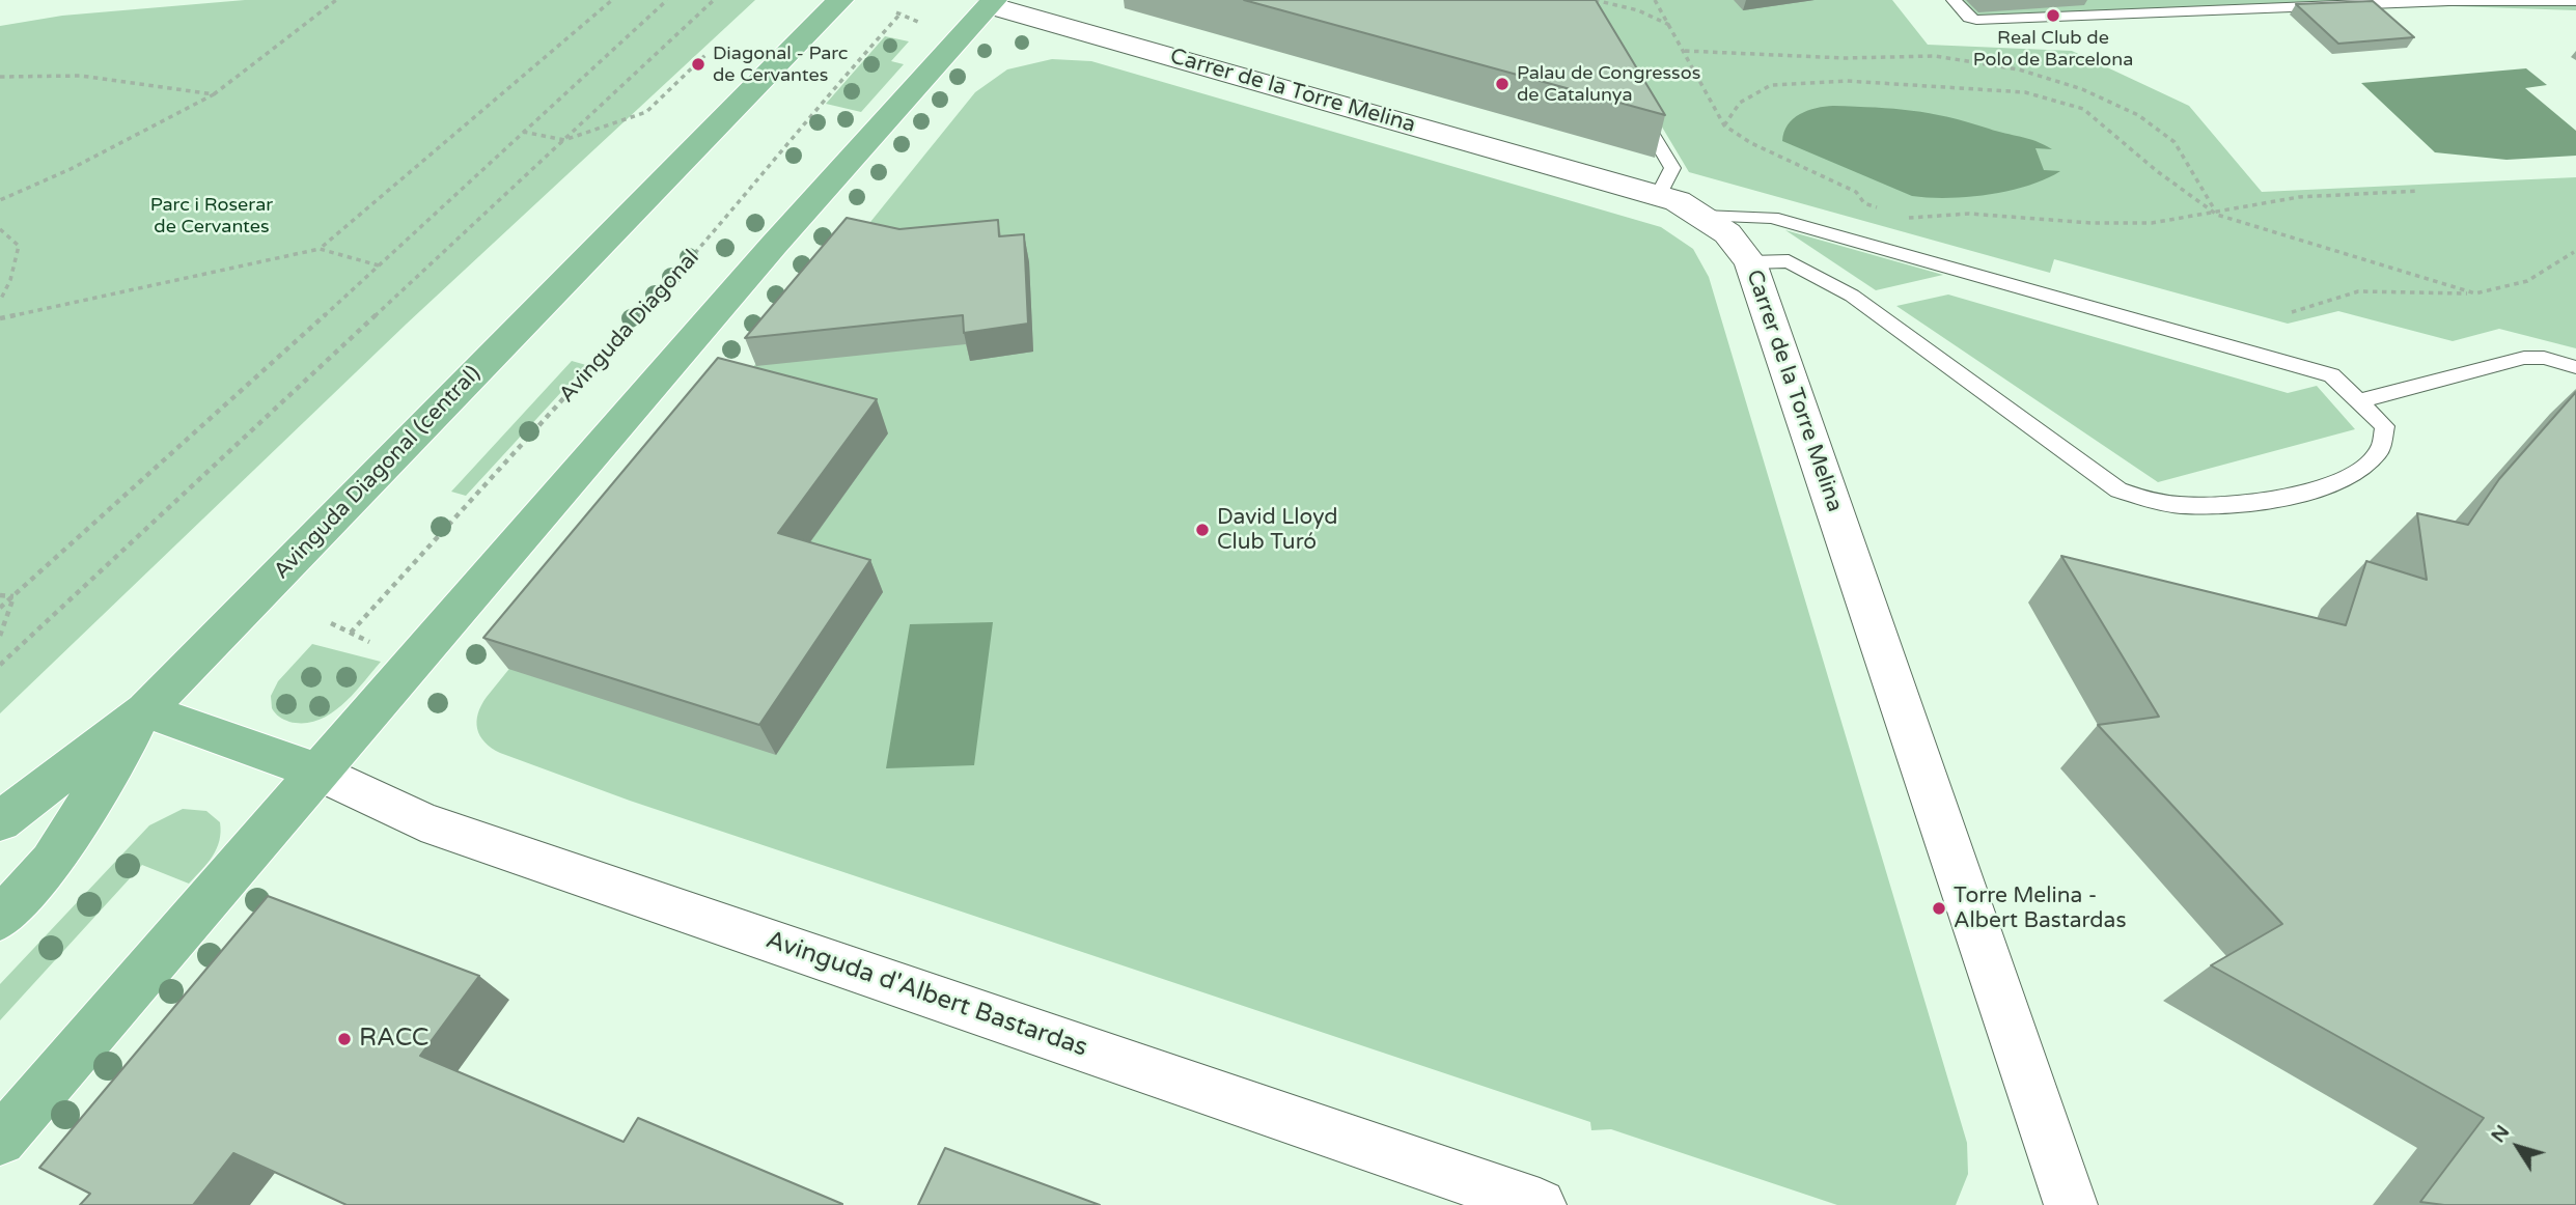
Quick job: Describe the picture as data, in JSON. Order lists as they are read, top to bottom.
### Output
{
  "streets": {
    "main road": ["Avinguda Diagonal (central)"],
    "street": ["Carrer de la Torre Melina", "Avinguda d'Albert Bastardas"],
    "path": ["Avinguda Diagonal"]
  },
  "parks": ["Parc i Roserar de Cervantes"],
  "places": [
    "Real Club de Polo de Barcelona",
    "Diagonal - Parc de Cervantes",
    "Palau de Congressos de Catalunya",
    "David Lloyd Club Turó",
    "Torre Melina - Albert Bastardas",
    "RACC"
  ],
  "north": "top left"
}
